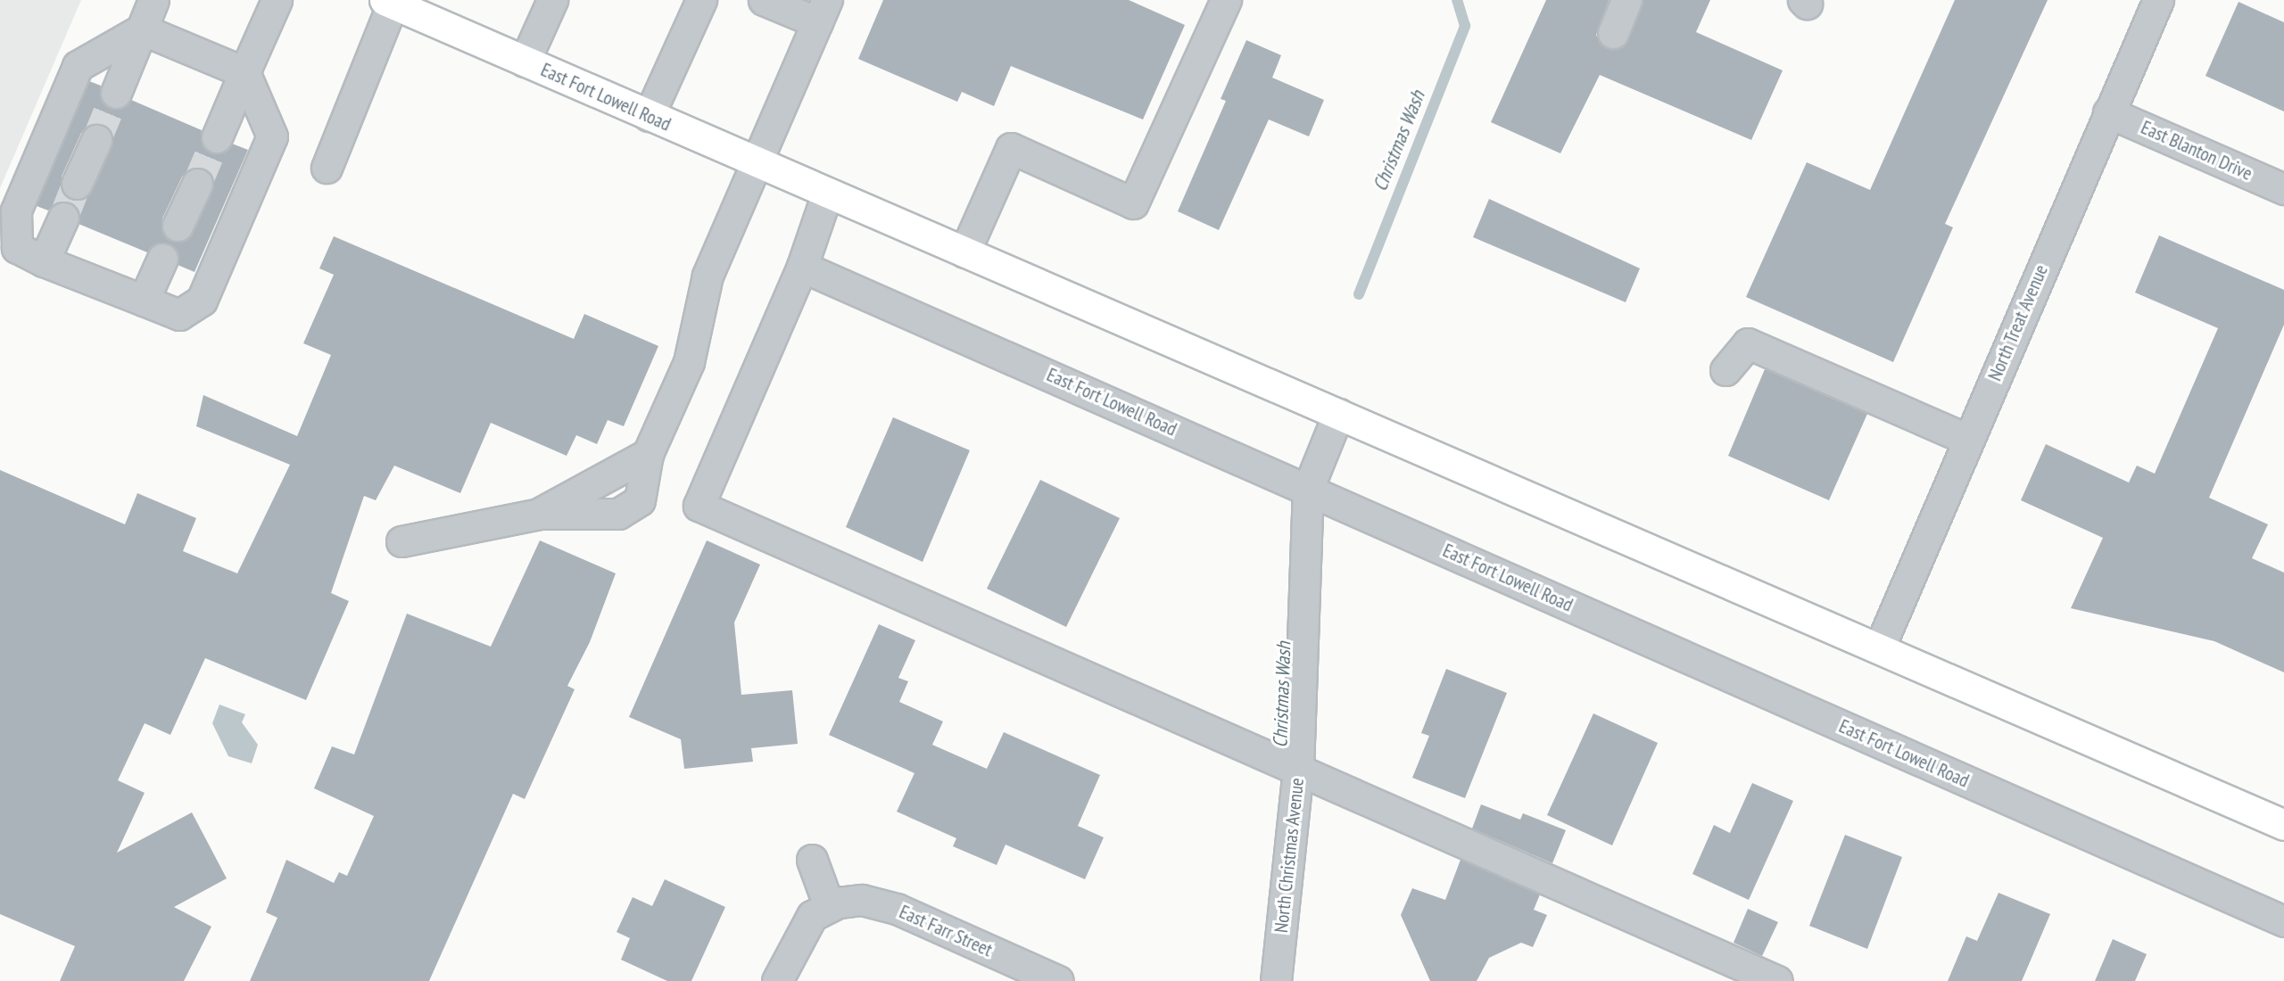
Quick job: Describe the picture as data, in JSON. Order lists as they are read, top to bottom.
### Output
{
  "streets": {
    "main road": ["East Fort Lowell Road"],
    "street": [
      "East Blanton Drive",
      "North Treat Avenue",
      "North Christmas Avenue",
      "East Farr Street"
    ]
  },
  "crossings": [
    ["East Fort Lowell Road", "North Treat Avenue"],
    ["East Fort Lowell Road", "North Christmas Avenue"],
    ["East Blanton Drive", "North Treat Avenue"]
  ],
  "water": ["Christmas Wash"]
}
